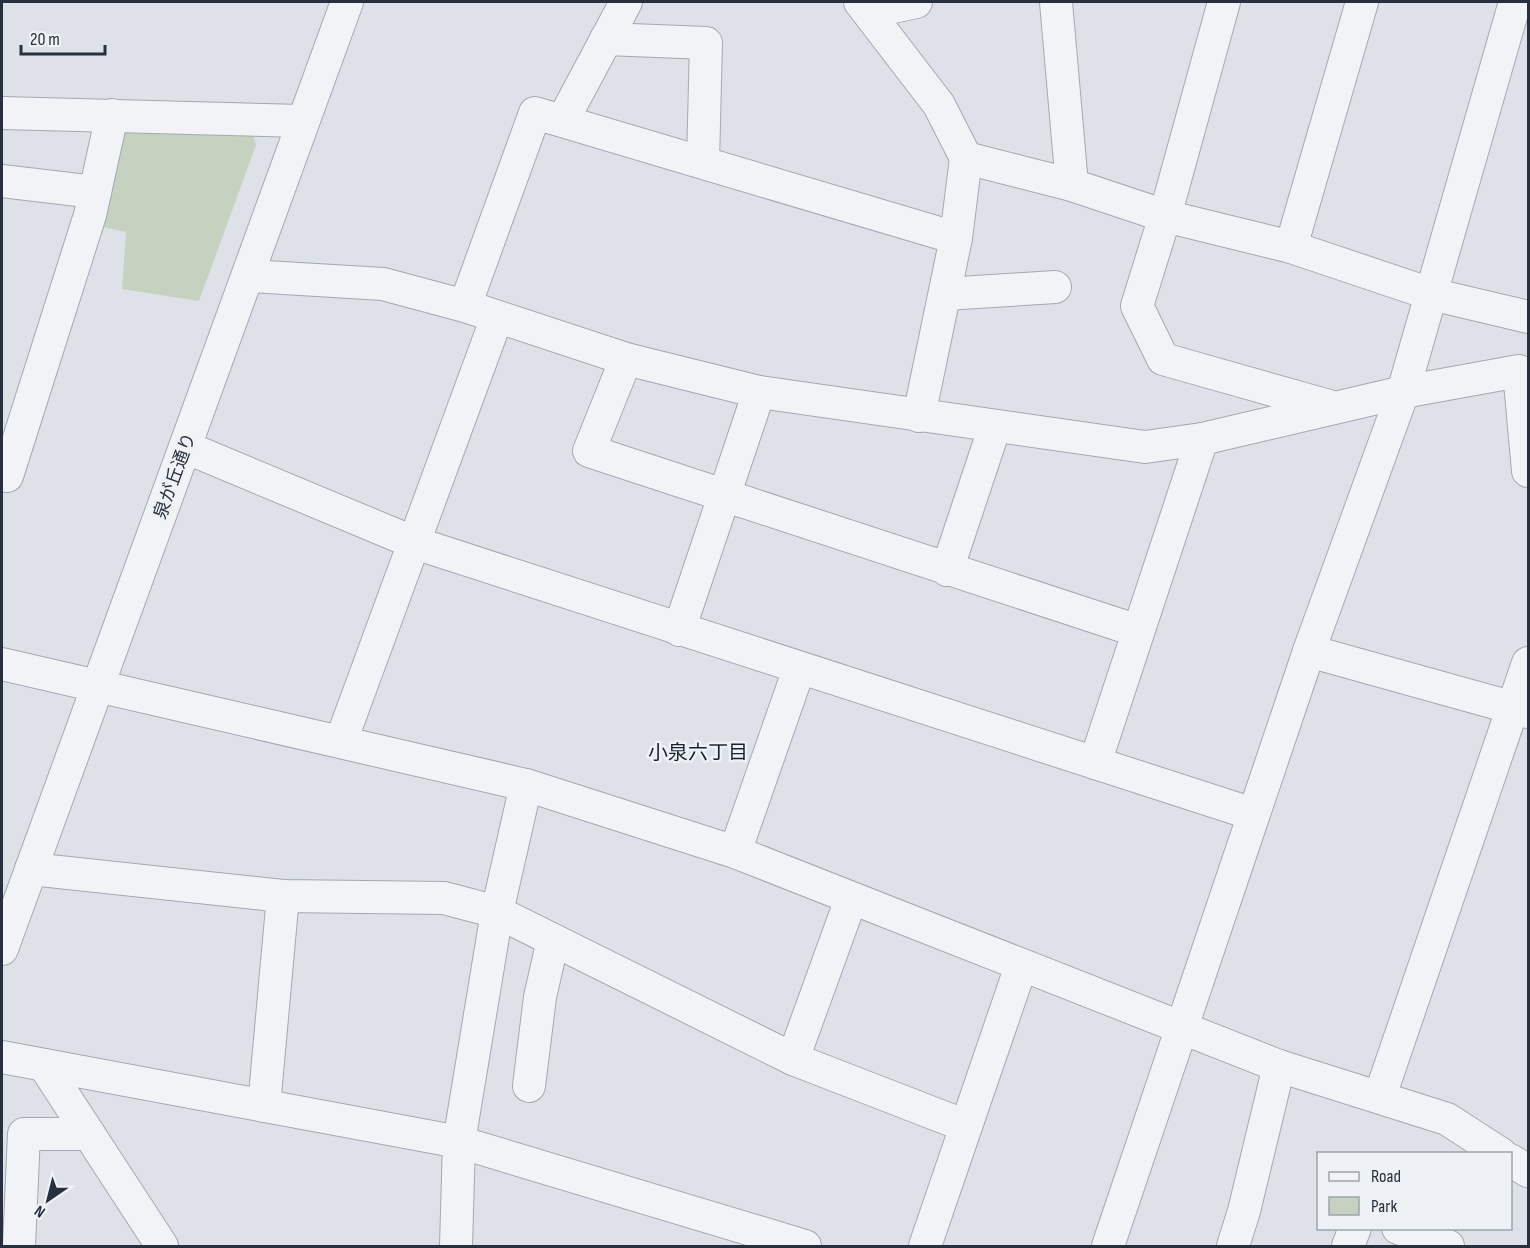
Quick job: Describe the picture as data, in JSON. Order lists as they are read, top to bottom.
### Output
{
  "streets": {
    "street": ["泉が丘通り"]
  },
  "districts": ["小泉六丁目"],
  "legend": ["Road", "Park"],
  "scale_bar": "20 m",
  "north": "bottom left"
}
